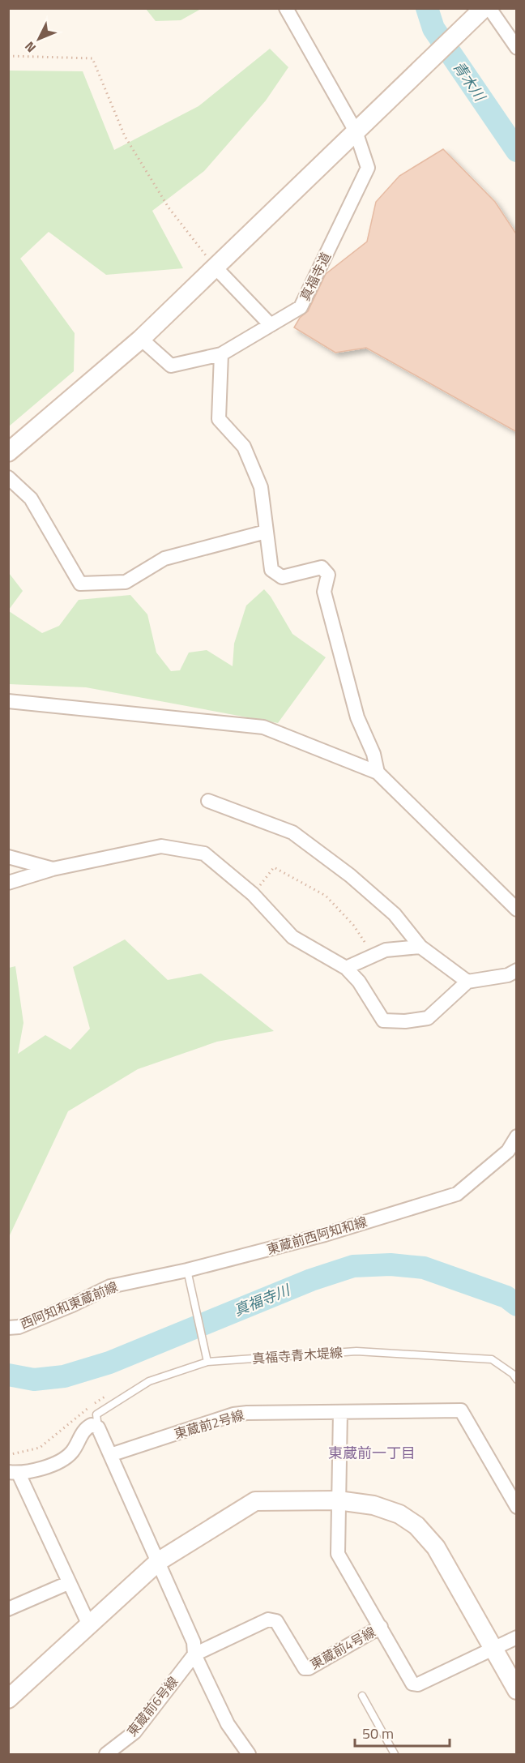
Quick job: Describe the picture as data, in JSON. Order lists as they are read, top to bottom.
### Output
{
  "streets": {
    "street": [
      "真福寺道",
      "東蔵前西阿知和線",
      "西阿知和東蔵前線",
      "東蔵前2号線",
      "東蔵前4号線",
      "東蔵前6号線"
    ],
    "lane": ["真福寺青木堤線"]
  },
  "crossings": [
    ["東蔵前西阿知和線", "西阿知和東蔵前線"],
    ["東蔵前4号線", "東蔵前6号線"]
  ],
  "districts": ["東蔵前一丁目"],
  "water": ["青木川", "真福寺川"],
  "scale_bar": "50 m",
  "north": "bottom left"
}
